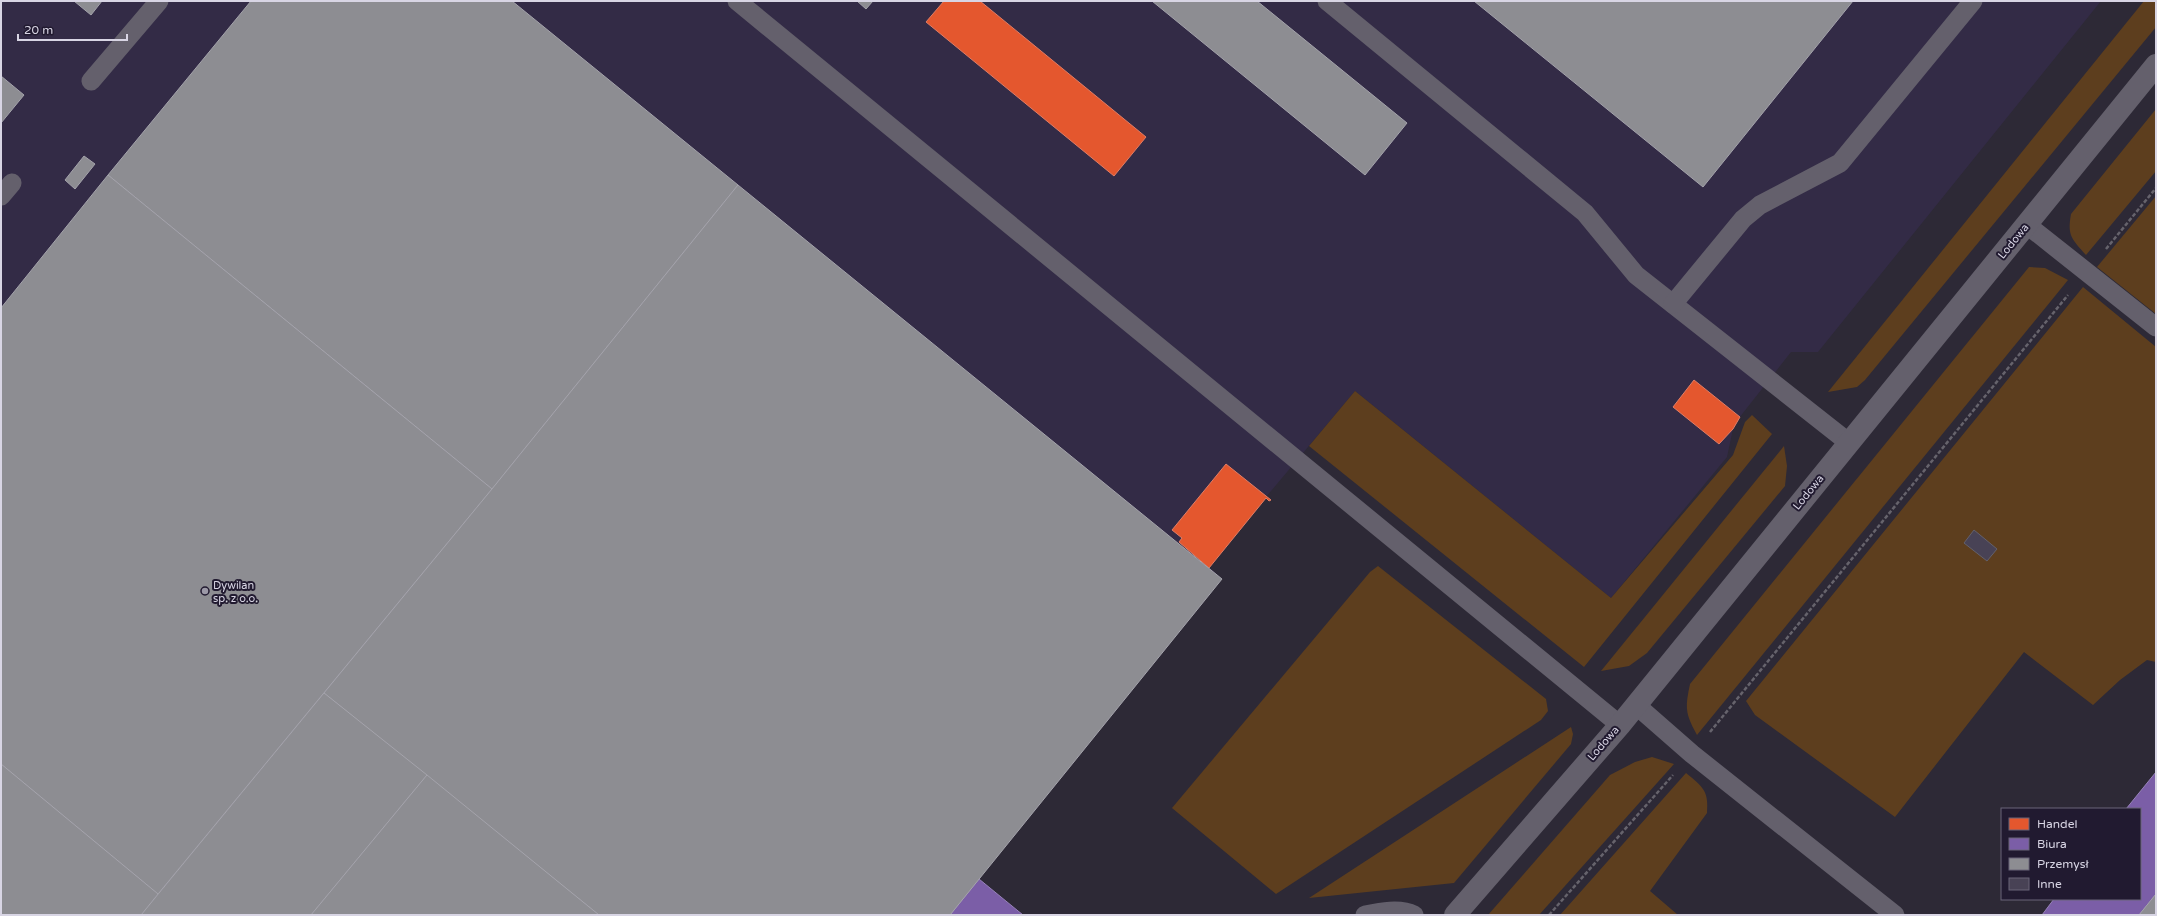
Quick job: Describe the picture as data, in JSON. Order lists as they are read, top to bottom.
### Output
{
  "streets": {
    "street": ["Lodowa"]
  },
  "places": ["Dywilan sp. z o.o."],
  "legend": [
    "Handel",
    "Biura",
    "Przemysł",
    "Inne"
  ],
  "scale_bar": "20 m"
}
